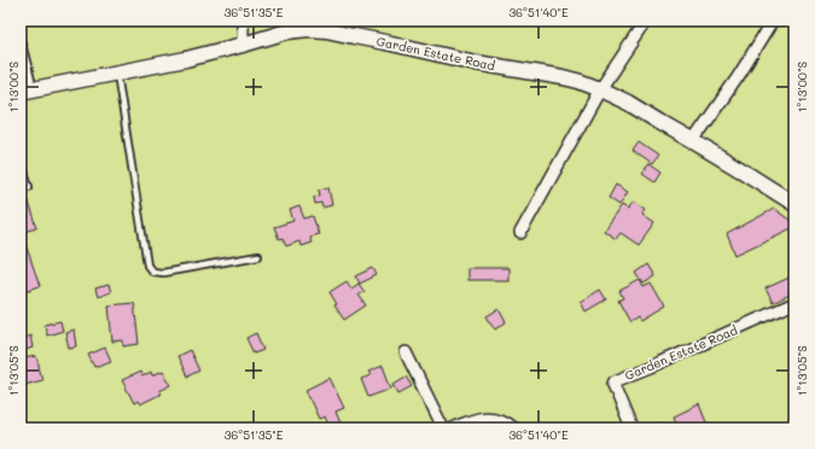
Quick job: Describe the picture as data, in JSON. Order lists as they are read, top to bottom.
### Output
{
  "streets": {
    "street": ["Garden Estate Road"]
  },
  "coordinates": [
    "36°51'35\"E",
    "36°51'40\"E",
    "1°13'00\"S",
    "1°13'05\"S"
  ]
}
